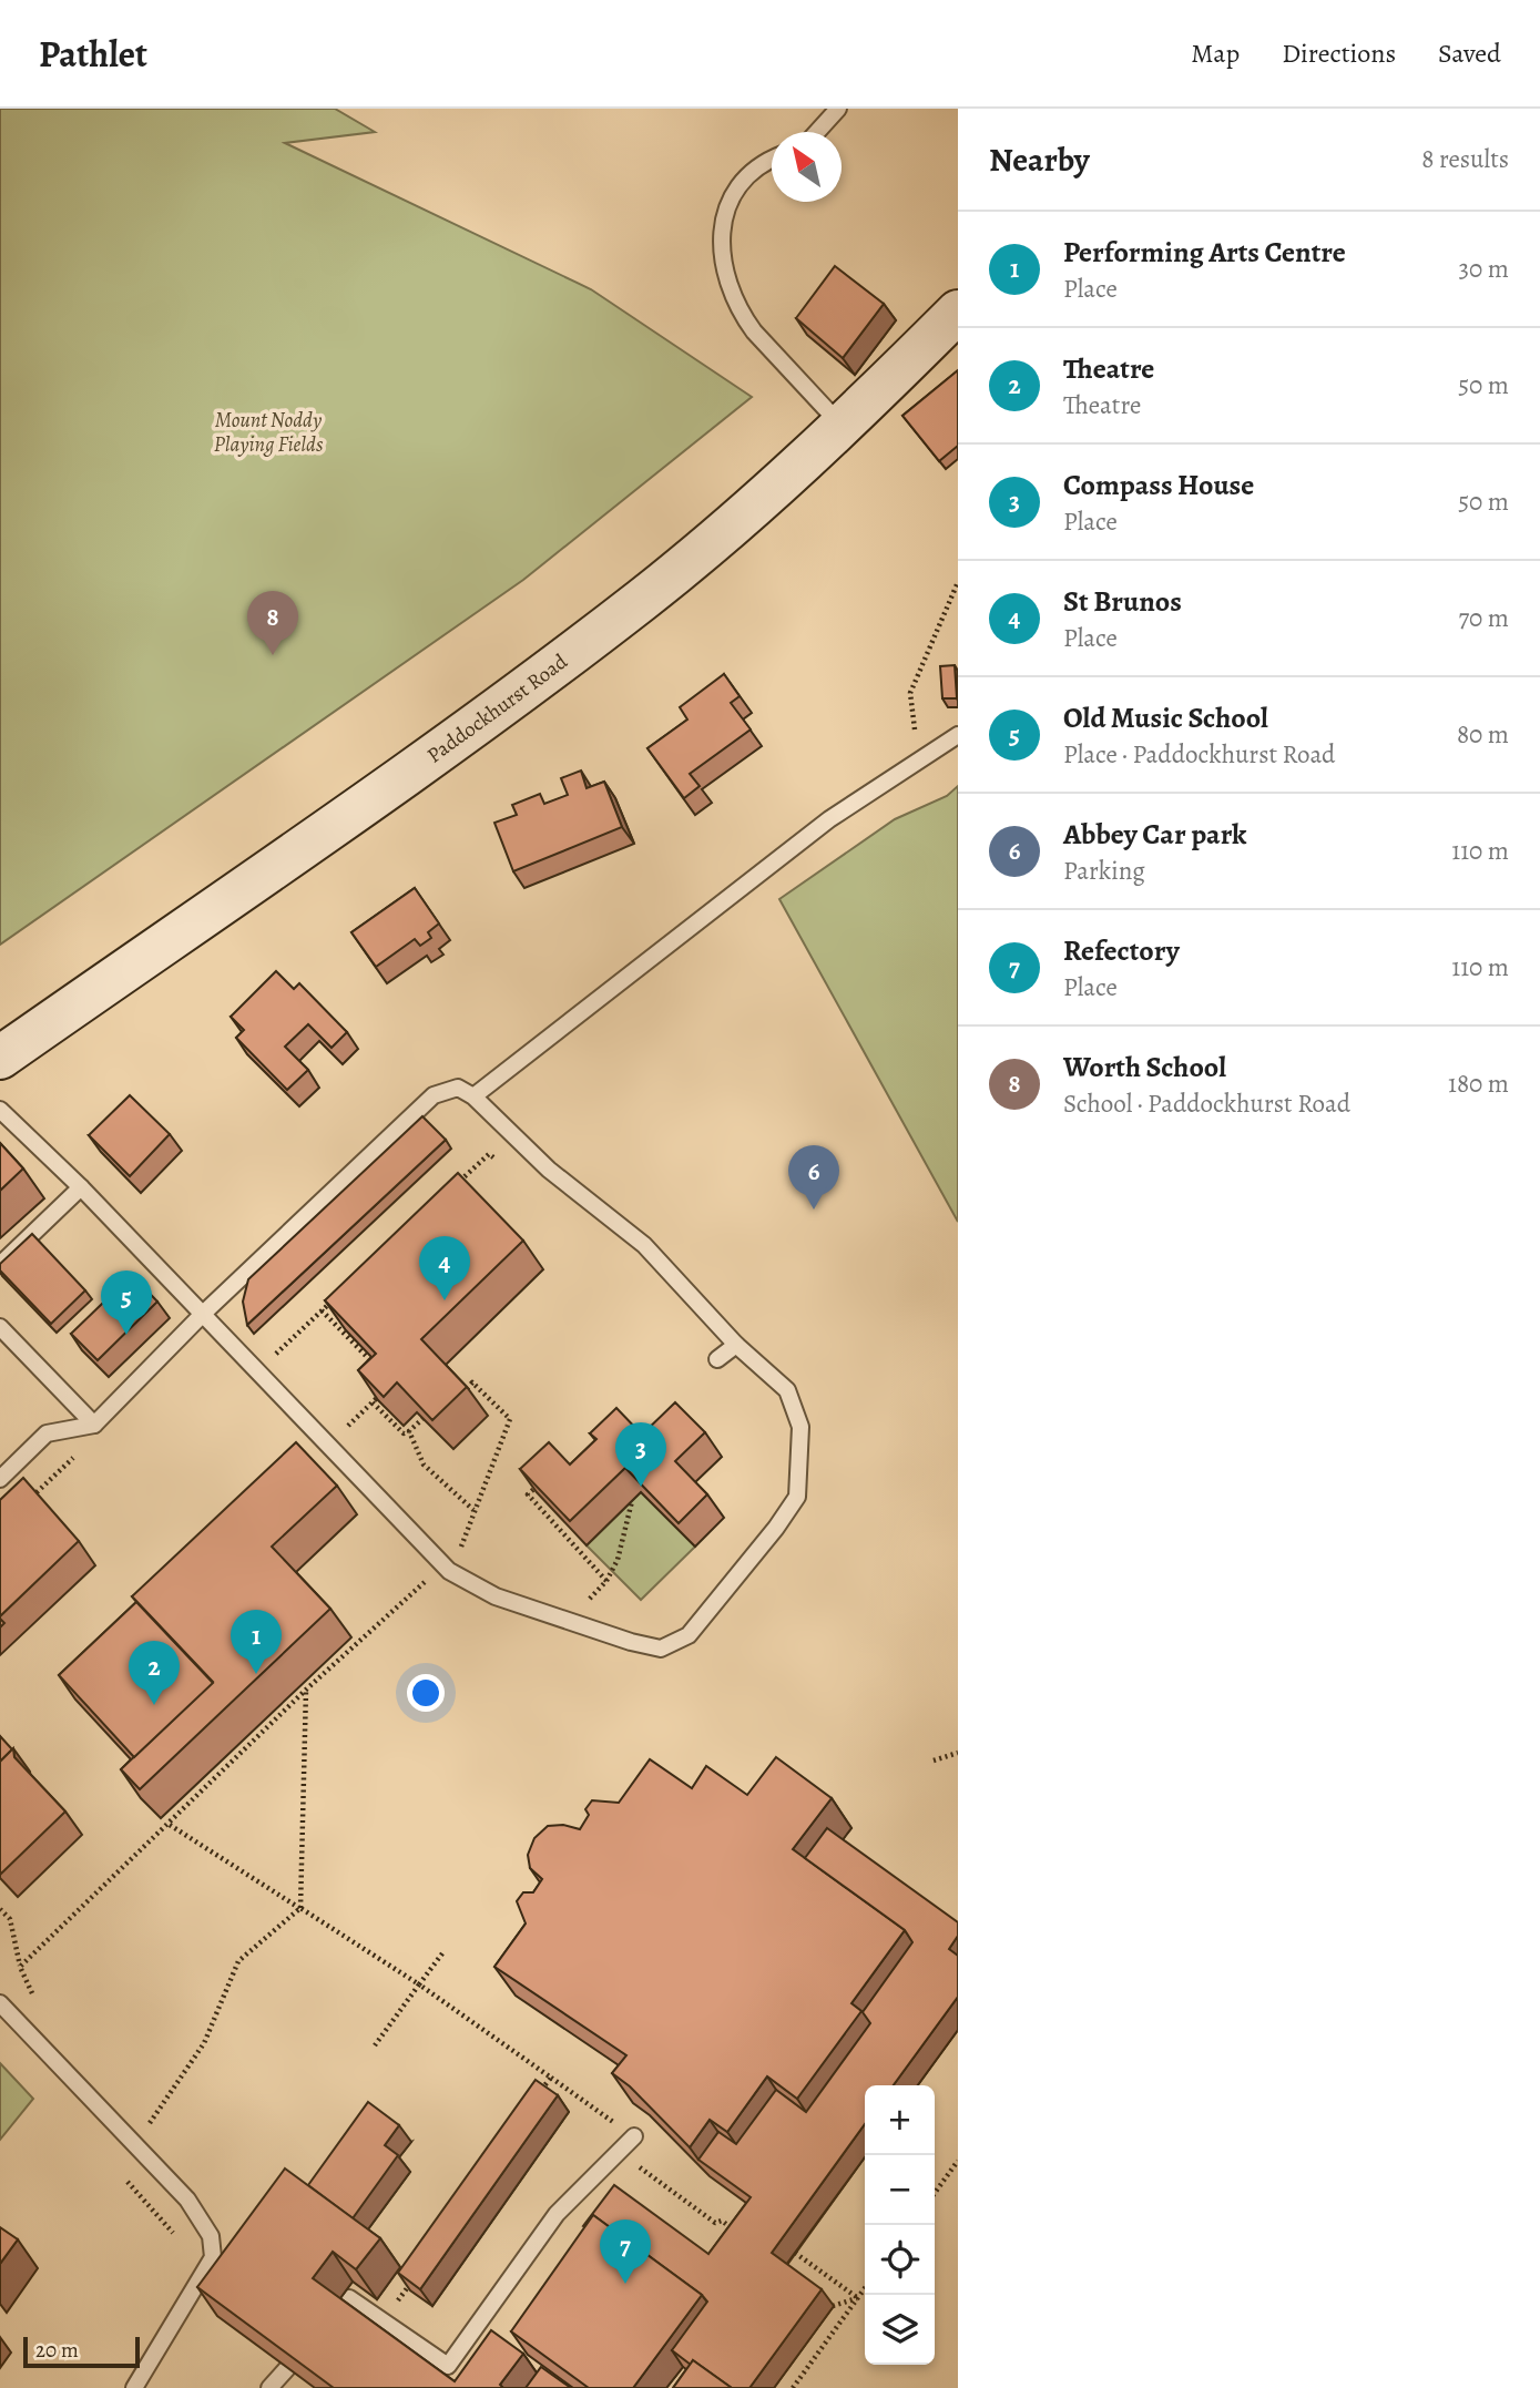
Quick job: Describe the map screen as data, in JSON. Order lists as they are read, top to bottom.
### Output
{
  "streets": {
    "main road": ["Paddockhurst Road"]
  },
  "parks": ["Mount Noddy Playing Fields"],
  "scale_bar": "20 m",
  "north": "top left",
  "page": {
    "header": "Pathlet",
    "nav": ["Map", "Directions", "Saved"],
    "heading": ["Nearby", "8 results"],
    "list": [
      {
        "mark": "1",
        "name": "Performing Arts Centre",
        "note": "Place",
        "value": "30 m"
      },
      {
        "mark": "2",
        "name": "Theatre",
        "note": "Theatre",
        "value": "50 m"
      },
      {
        "mark": "3",
        "name": "Compass House",
        "note": "Place",
        "value": "50 m"
      },
      {
        "mark": "4",
        "name": "St Brunos",
        "note": "Place",
        "value": "70 m"
      },
      {
        "mark": "5",
        "name": "Old Music School",
        "note": "Place · Paddockhurst Road",
        "value": "80 m"
      },
      {
        "mark": "6",
        "name": "Abbey Car park",
        "note": "Parking",
        "value": "110 m"
      },
      {
        "mark": "7",
        "name": "Refectory",
        "note": "Place",
        "value": "110 m"
      },
      {
        "mark": "8",
        "name": "Worth School",
        "note": "School · Paddockhurst Road",
        "value": "180 m"
      }
    ],
    "pins": [
      "8",
      "6",
      "4",
      "5",
      "3",
      "1",
      "2",
      "7"
    ],
    "map_buttons": ["+", "−"],
    "scale": "20 m"
  }
}
